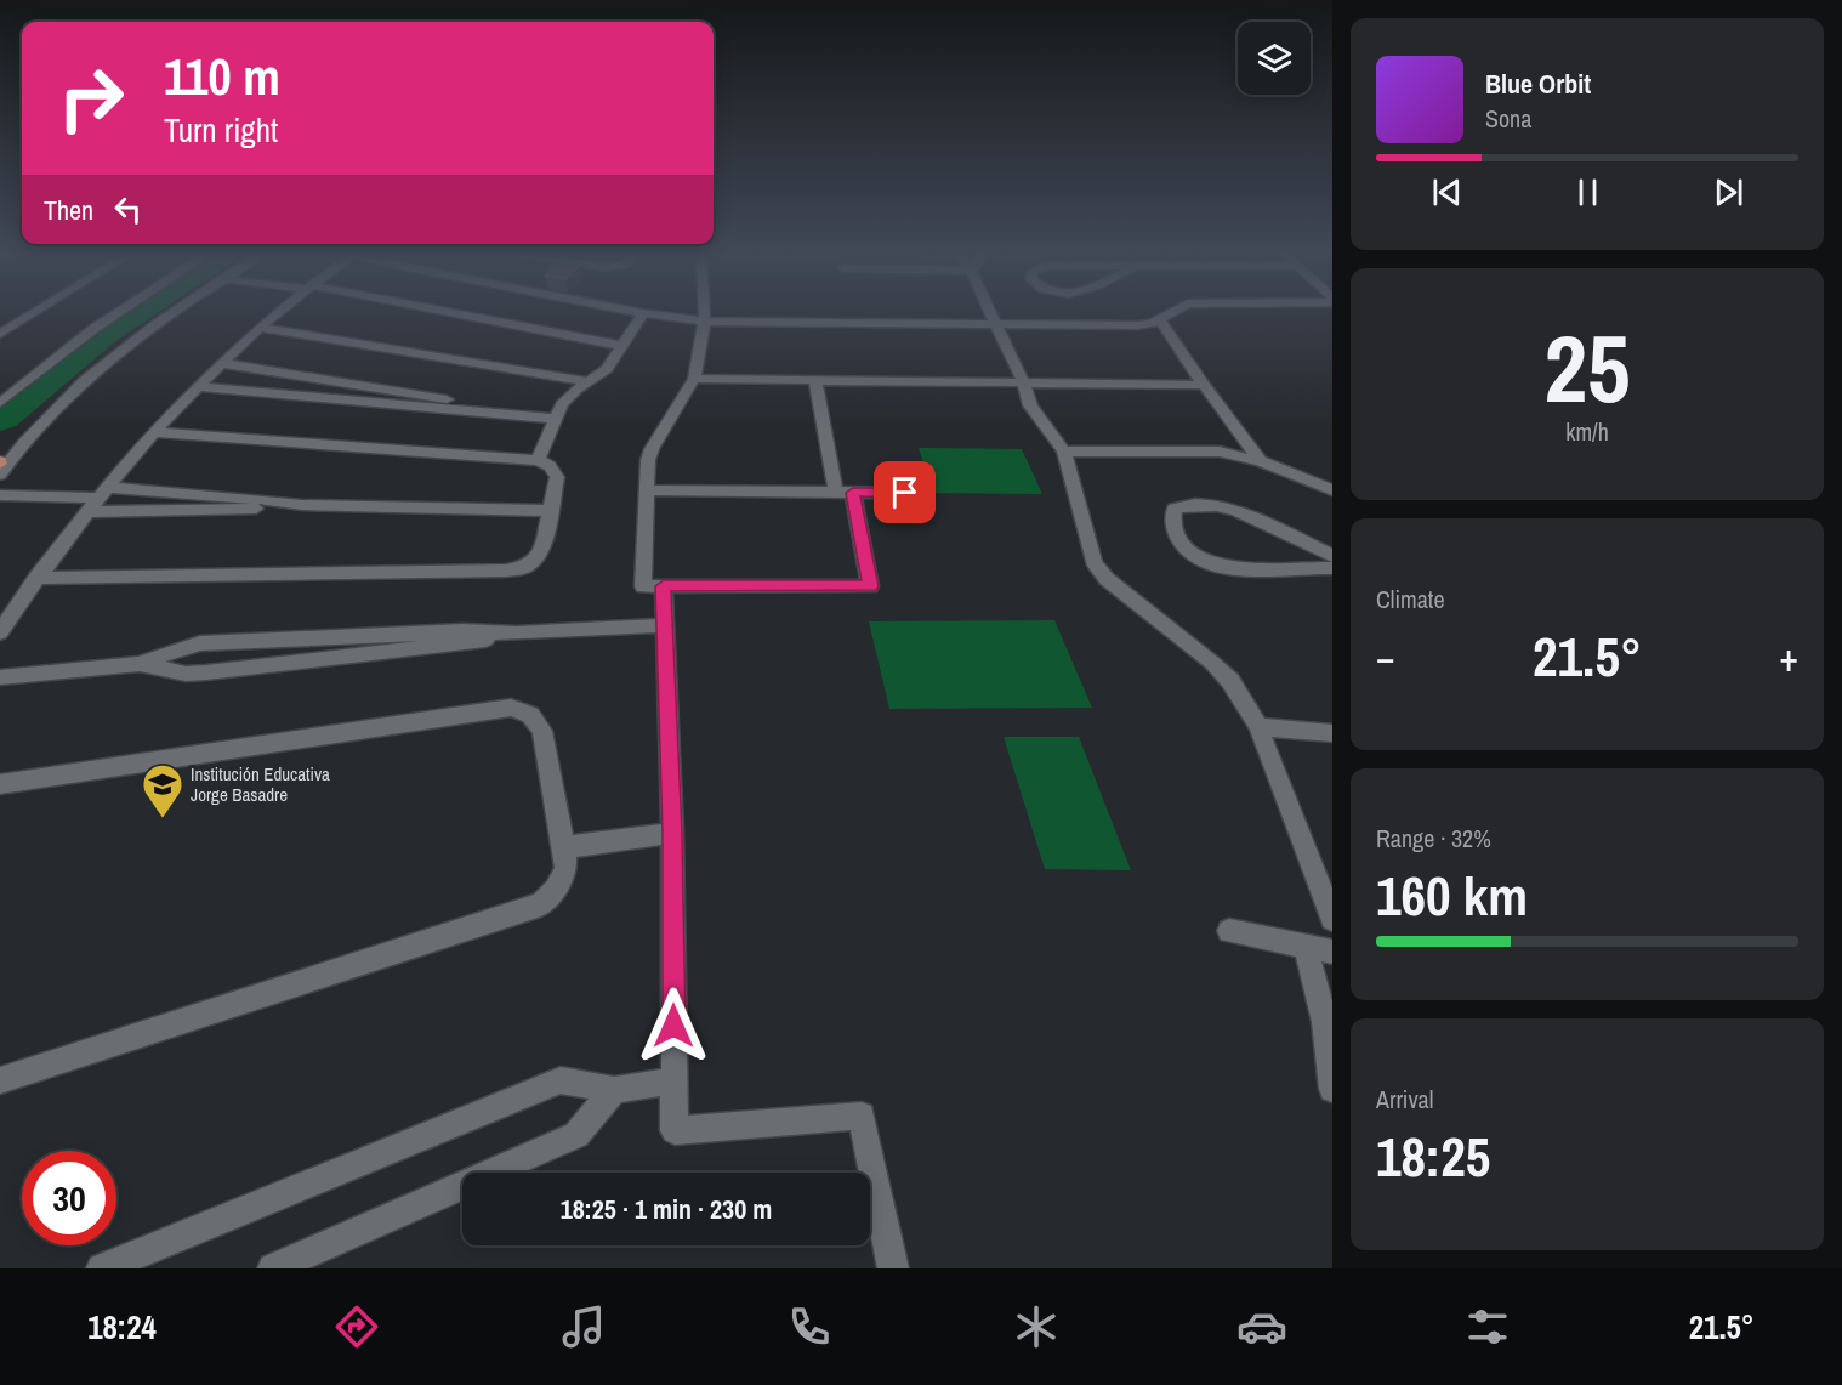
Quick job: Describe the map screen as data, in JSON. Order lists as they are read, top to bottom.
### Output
{
  "places": {
    "school or university": ["Institución Educativa Jorge Basadre"]
  },
  "page": {
    "turn": ["110 m", "Turn right"],
    "song": ["Blue Orbit", "Sona"],
    "then": "Then",
    "tile": [
      ["25", "km/h"],
      "Climate",
      ["Range · 32%", "160 km"],
      ["Arrival", "18:25"]
    ],
    "heat": ["−", "21.5°", "+"],
    "limit": "30",
    "trip": "18:25 · 1 min · 230 m",
    "tabs": ["18:24", "21.5°"]
  }
}
